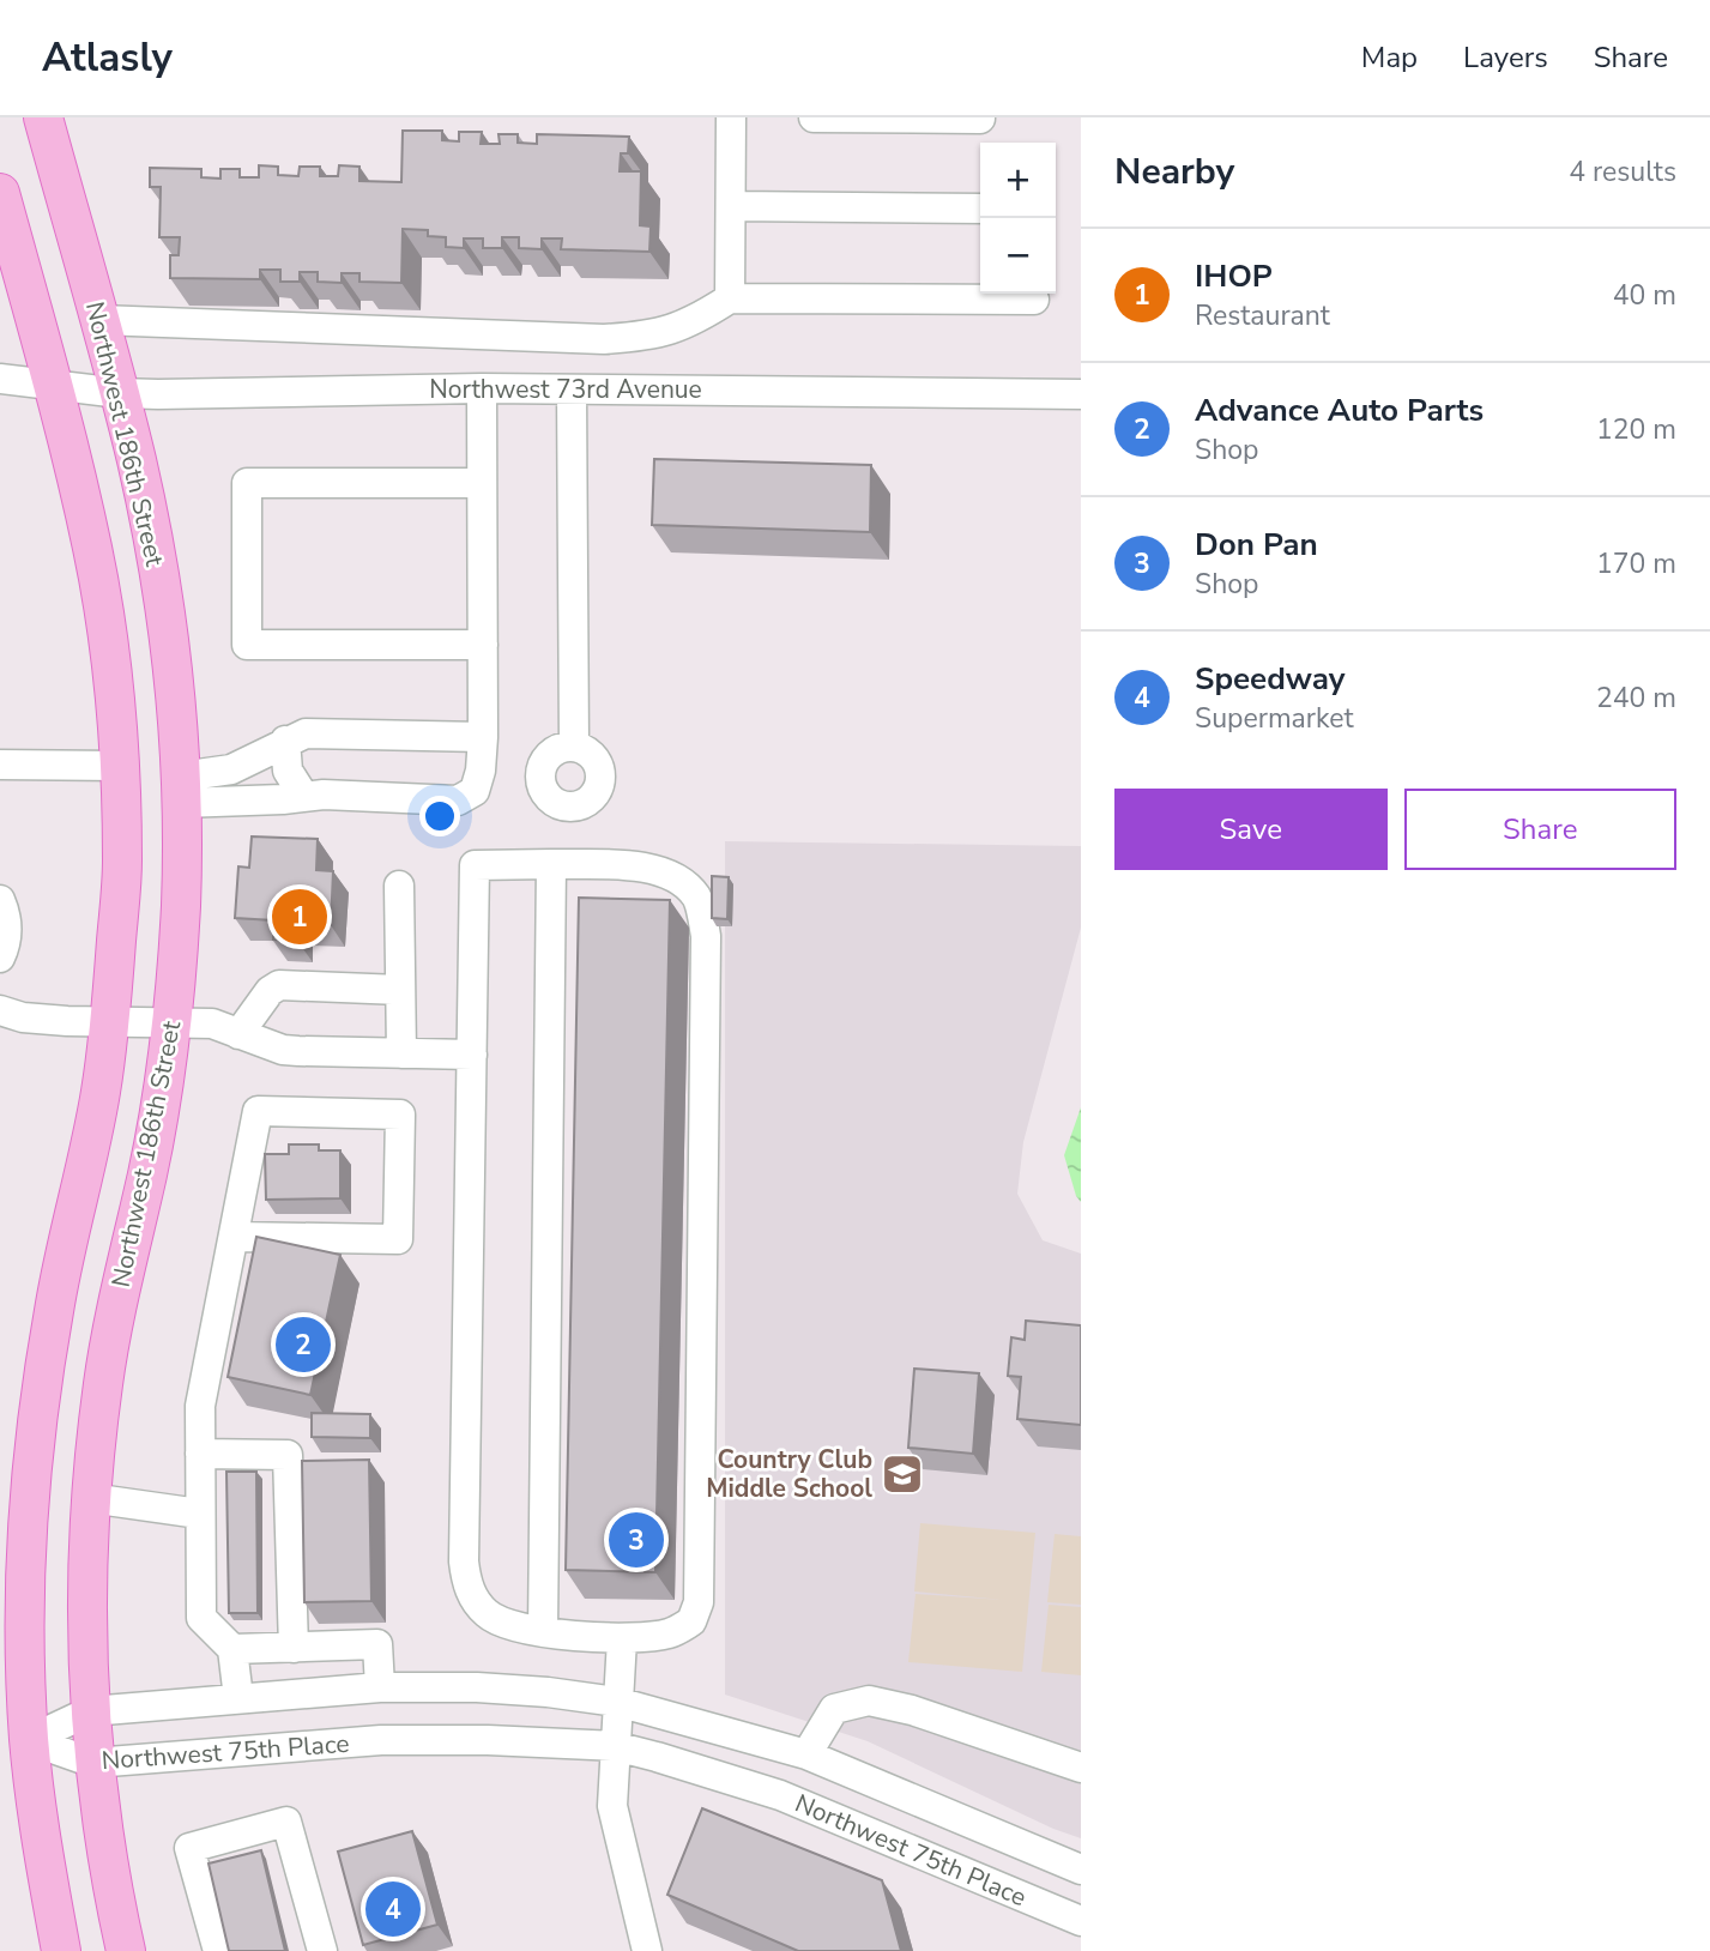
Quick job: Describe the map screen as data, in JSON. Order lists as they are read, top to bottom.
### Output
{
  "streets": {
    "main road": ["Northwest 186th Street"],
    "street": ["Northwest 73rd Avenue", "Northwest 75th Place"]
  },
  "crossings": [
    ["Northwest 73rd Avenue", "Northwest 186th Street"],
    ["Northwest 186th Street", "Northwest 75th Place"]
  ],
  "places": {
    "school or university": ["Country Club Middle School"]
  },
  "page": {
    "header": "Atlasly",
    "nav": ["Map", "Layers", "Share"],
    "heading": ["Nearby", "4 results"],
    "map_buttons": ["+", "−"],
    "list": [
      {
        "mark": "1",
        "name": "IHOP",
        "note": "Restaurant",
        "value": "40 m"
      },
      {
        "mark": "2",
        "name": "Advance Auto Parts",
        "note": "Shop",
        "value": "120 m"
      },
      {
        "mark": "3",
        "name": "Don Pan",
        "note": "Shop",
        "value": "170 m"
      },
      {
        "mark": "4",
        "name": "Speedway",
        "note": "Supermarket",
        "value": "240 m"
      }
    ],
    "buttons": ["Save", "Share"],
    "pins": [
      "1",
      "2",
      "3",
      "4"
    ]
  }
}
